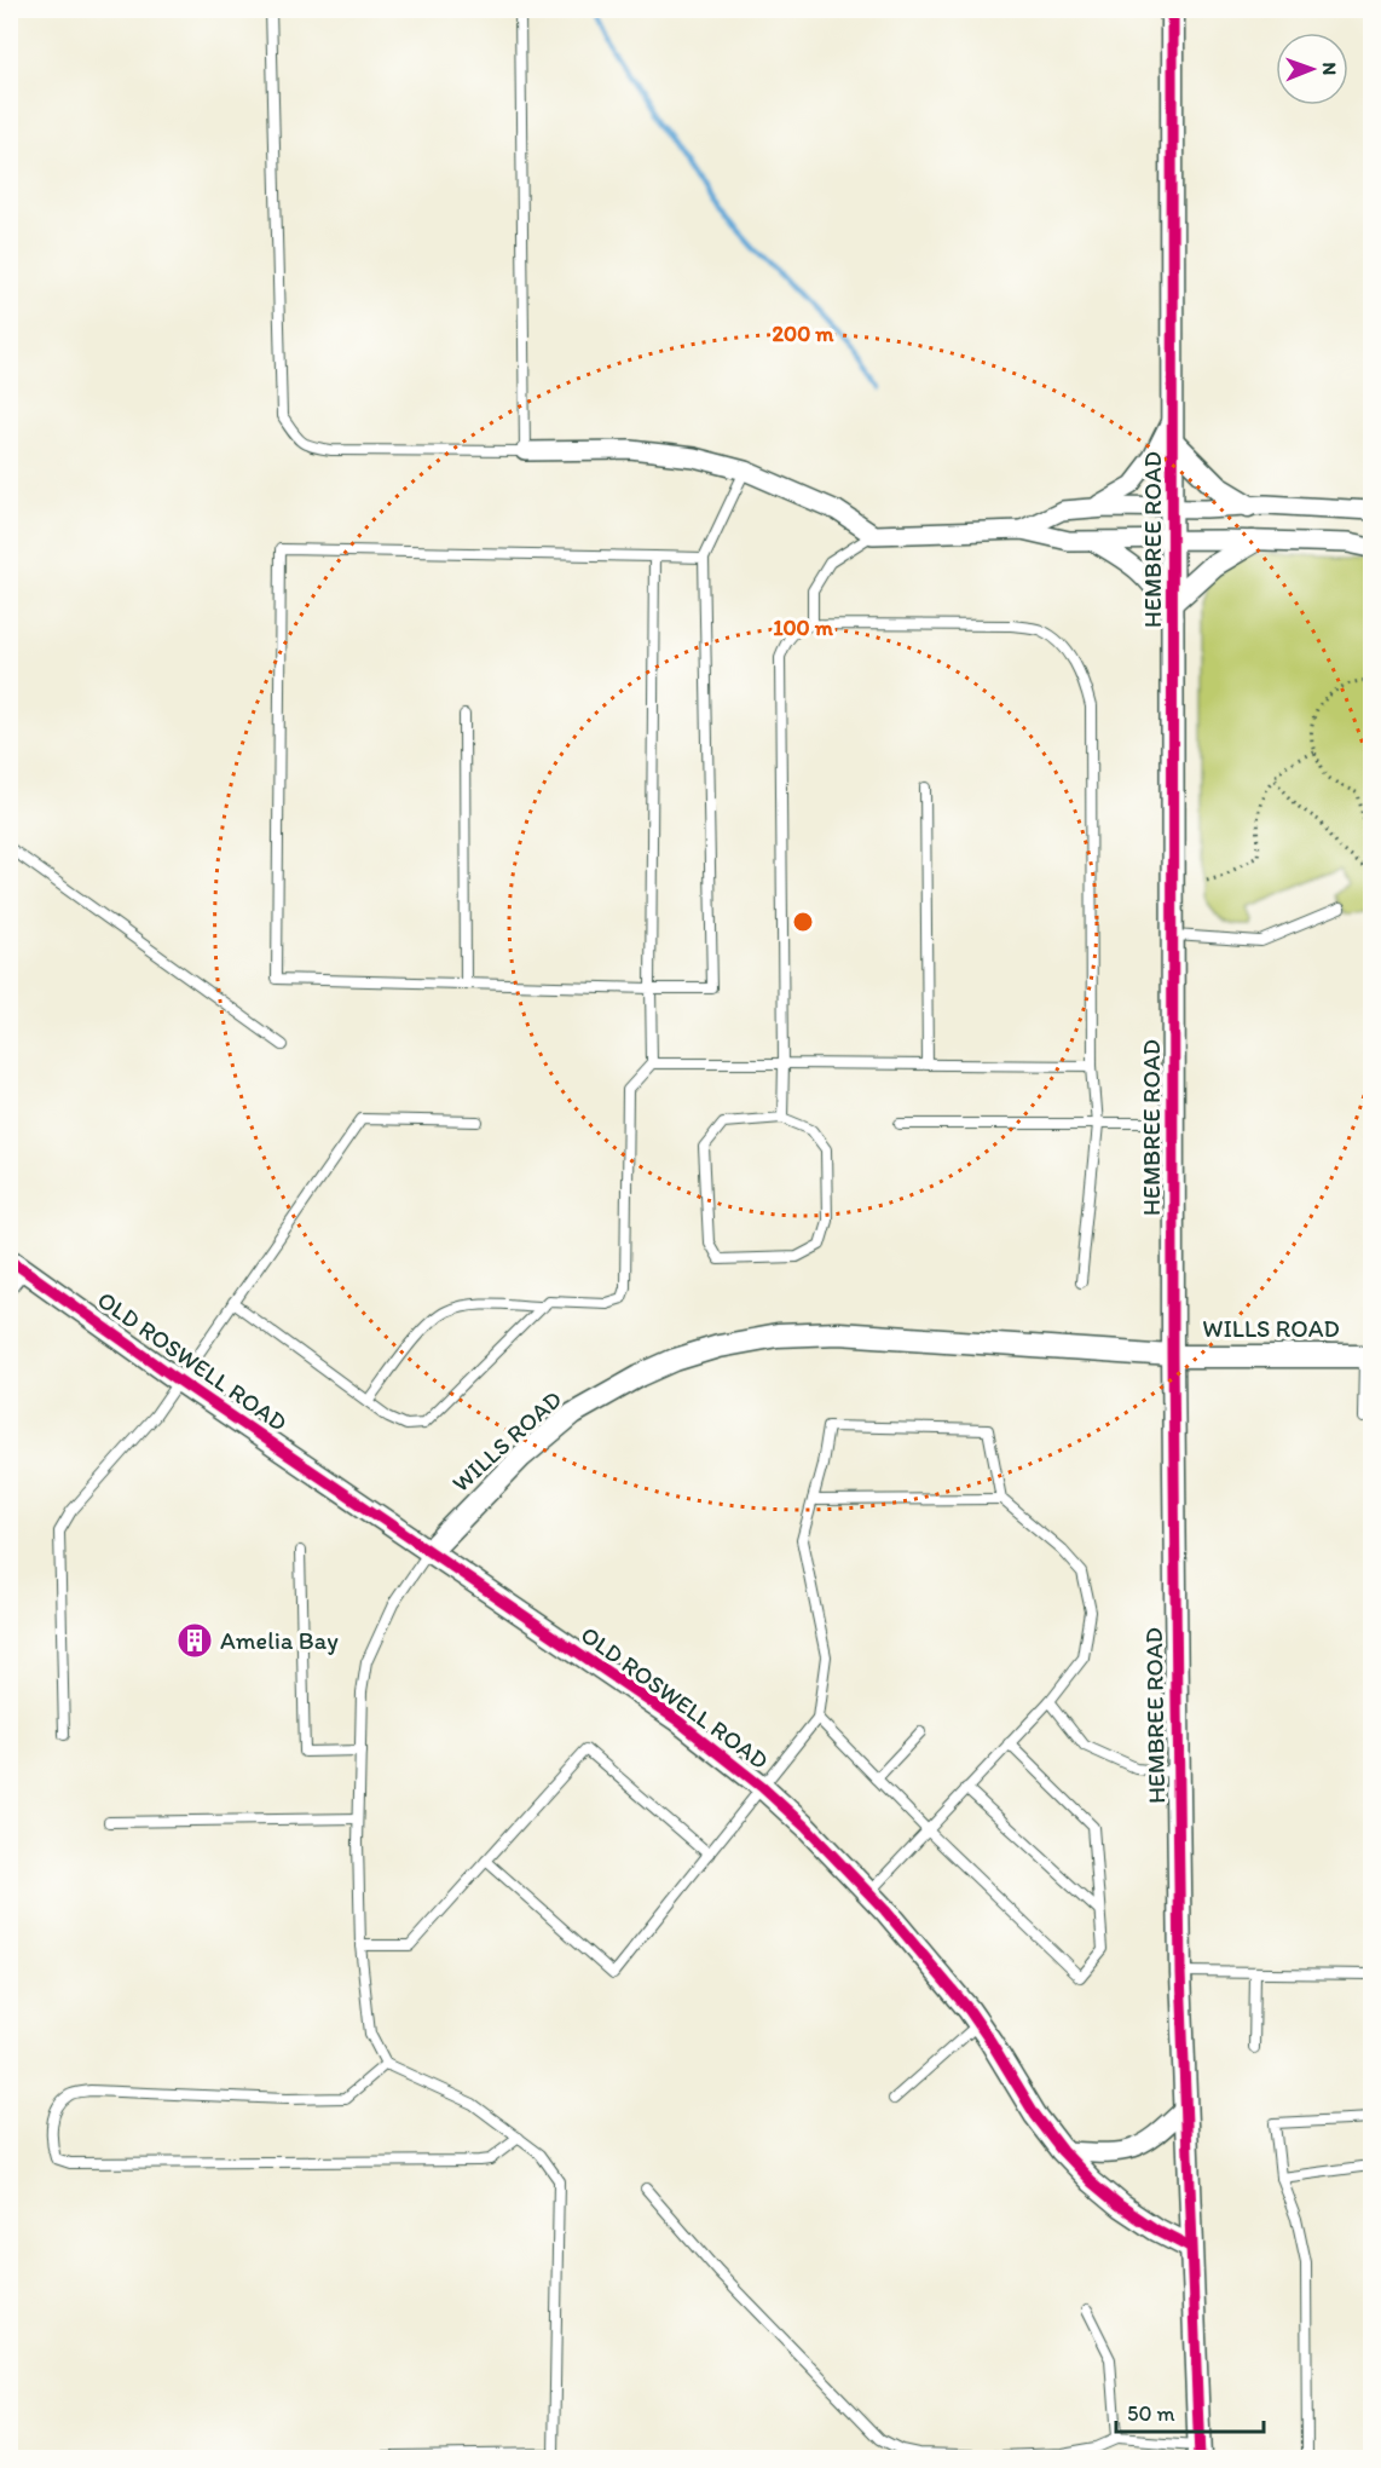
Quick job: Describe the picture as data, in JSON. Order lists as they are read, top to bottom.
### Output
{
  "streets": {
    "street": ["HEMBREE ROAD", "WILLS ROAD", "OLD ROSWELL ROAD"]
  },
  "crossings": [
    ["HEMBREE ROAD", "WILLS ROAD"],
    ["HEMBREE ROAD", "OLD ROSWELL ROAD"],
    ["WILLS ROAD", "OLD ROSWELL ROAD"]
  ],
  "places": {
    "building": ["Amelia Bay"]
  },
  "scale_bar": "50 m",
  "north": "right",
  "rings": ["200 m", "100 m"]
}
